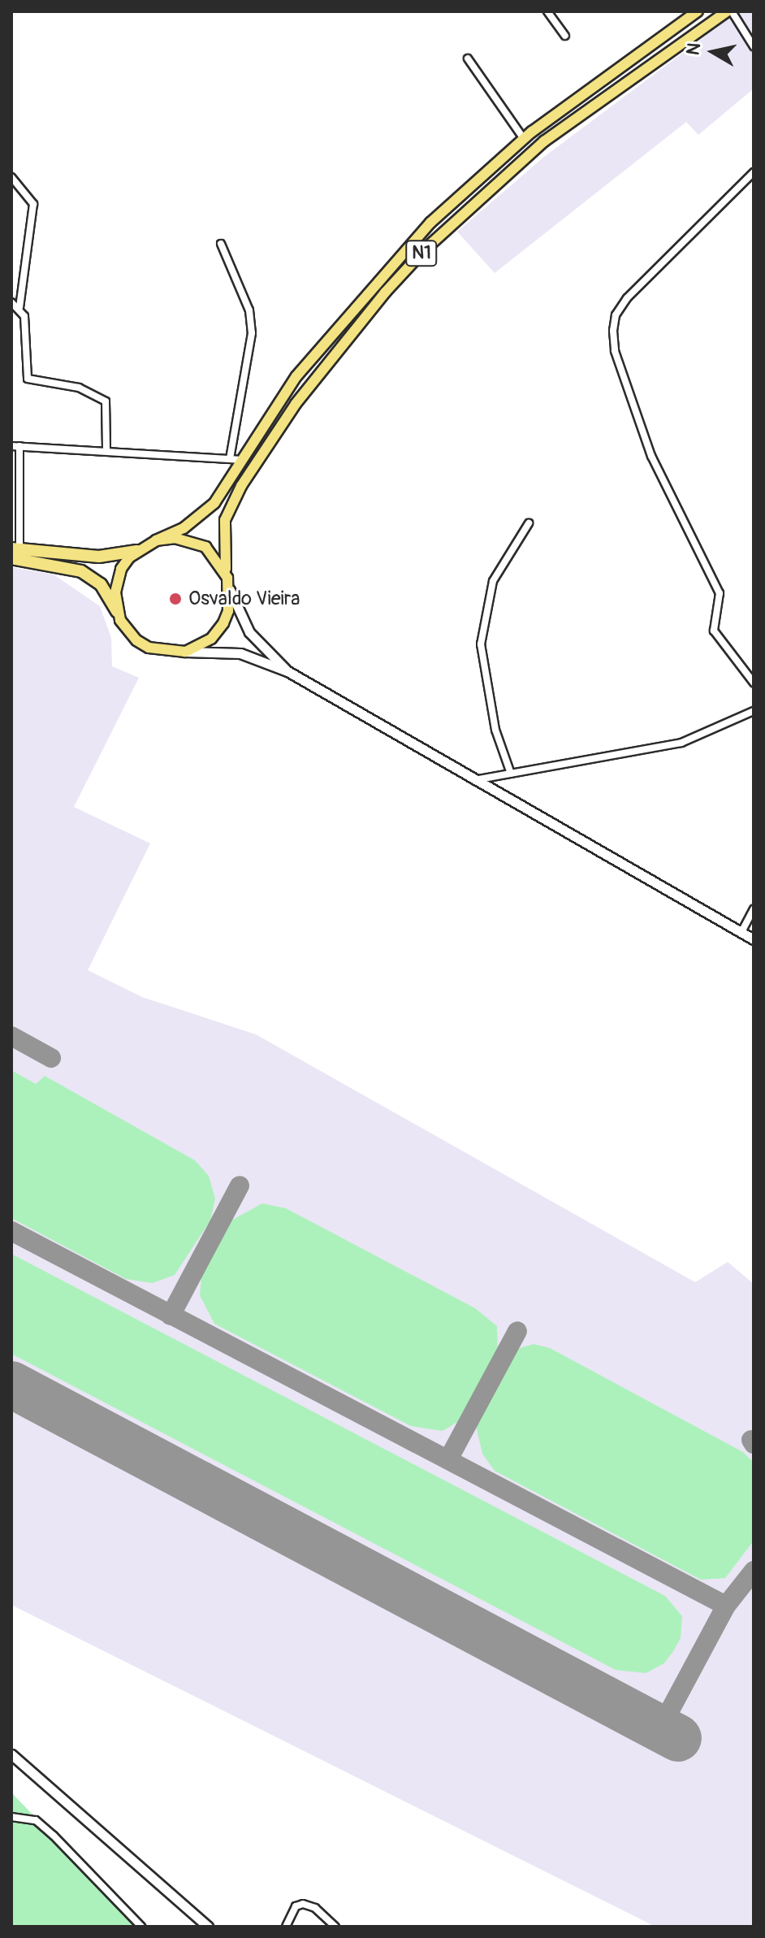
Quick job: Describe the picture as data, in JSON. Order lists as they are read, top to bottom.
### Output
{
  "streets": {
    "main road": ["N1"]
  },
  "places": ["Osvaldo Vieira"],
  "north": "left"
}
